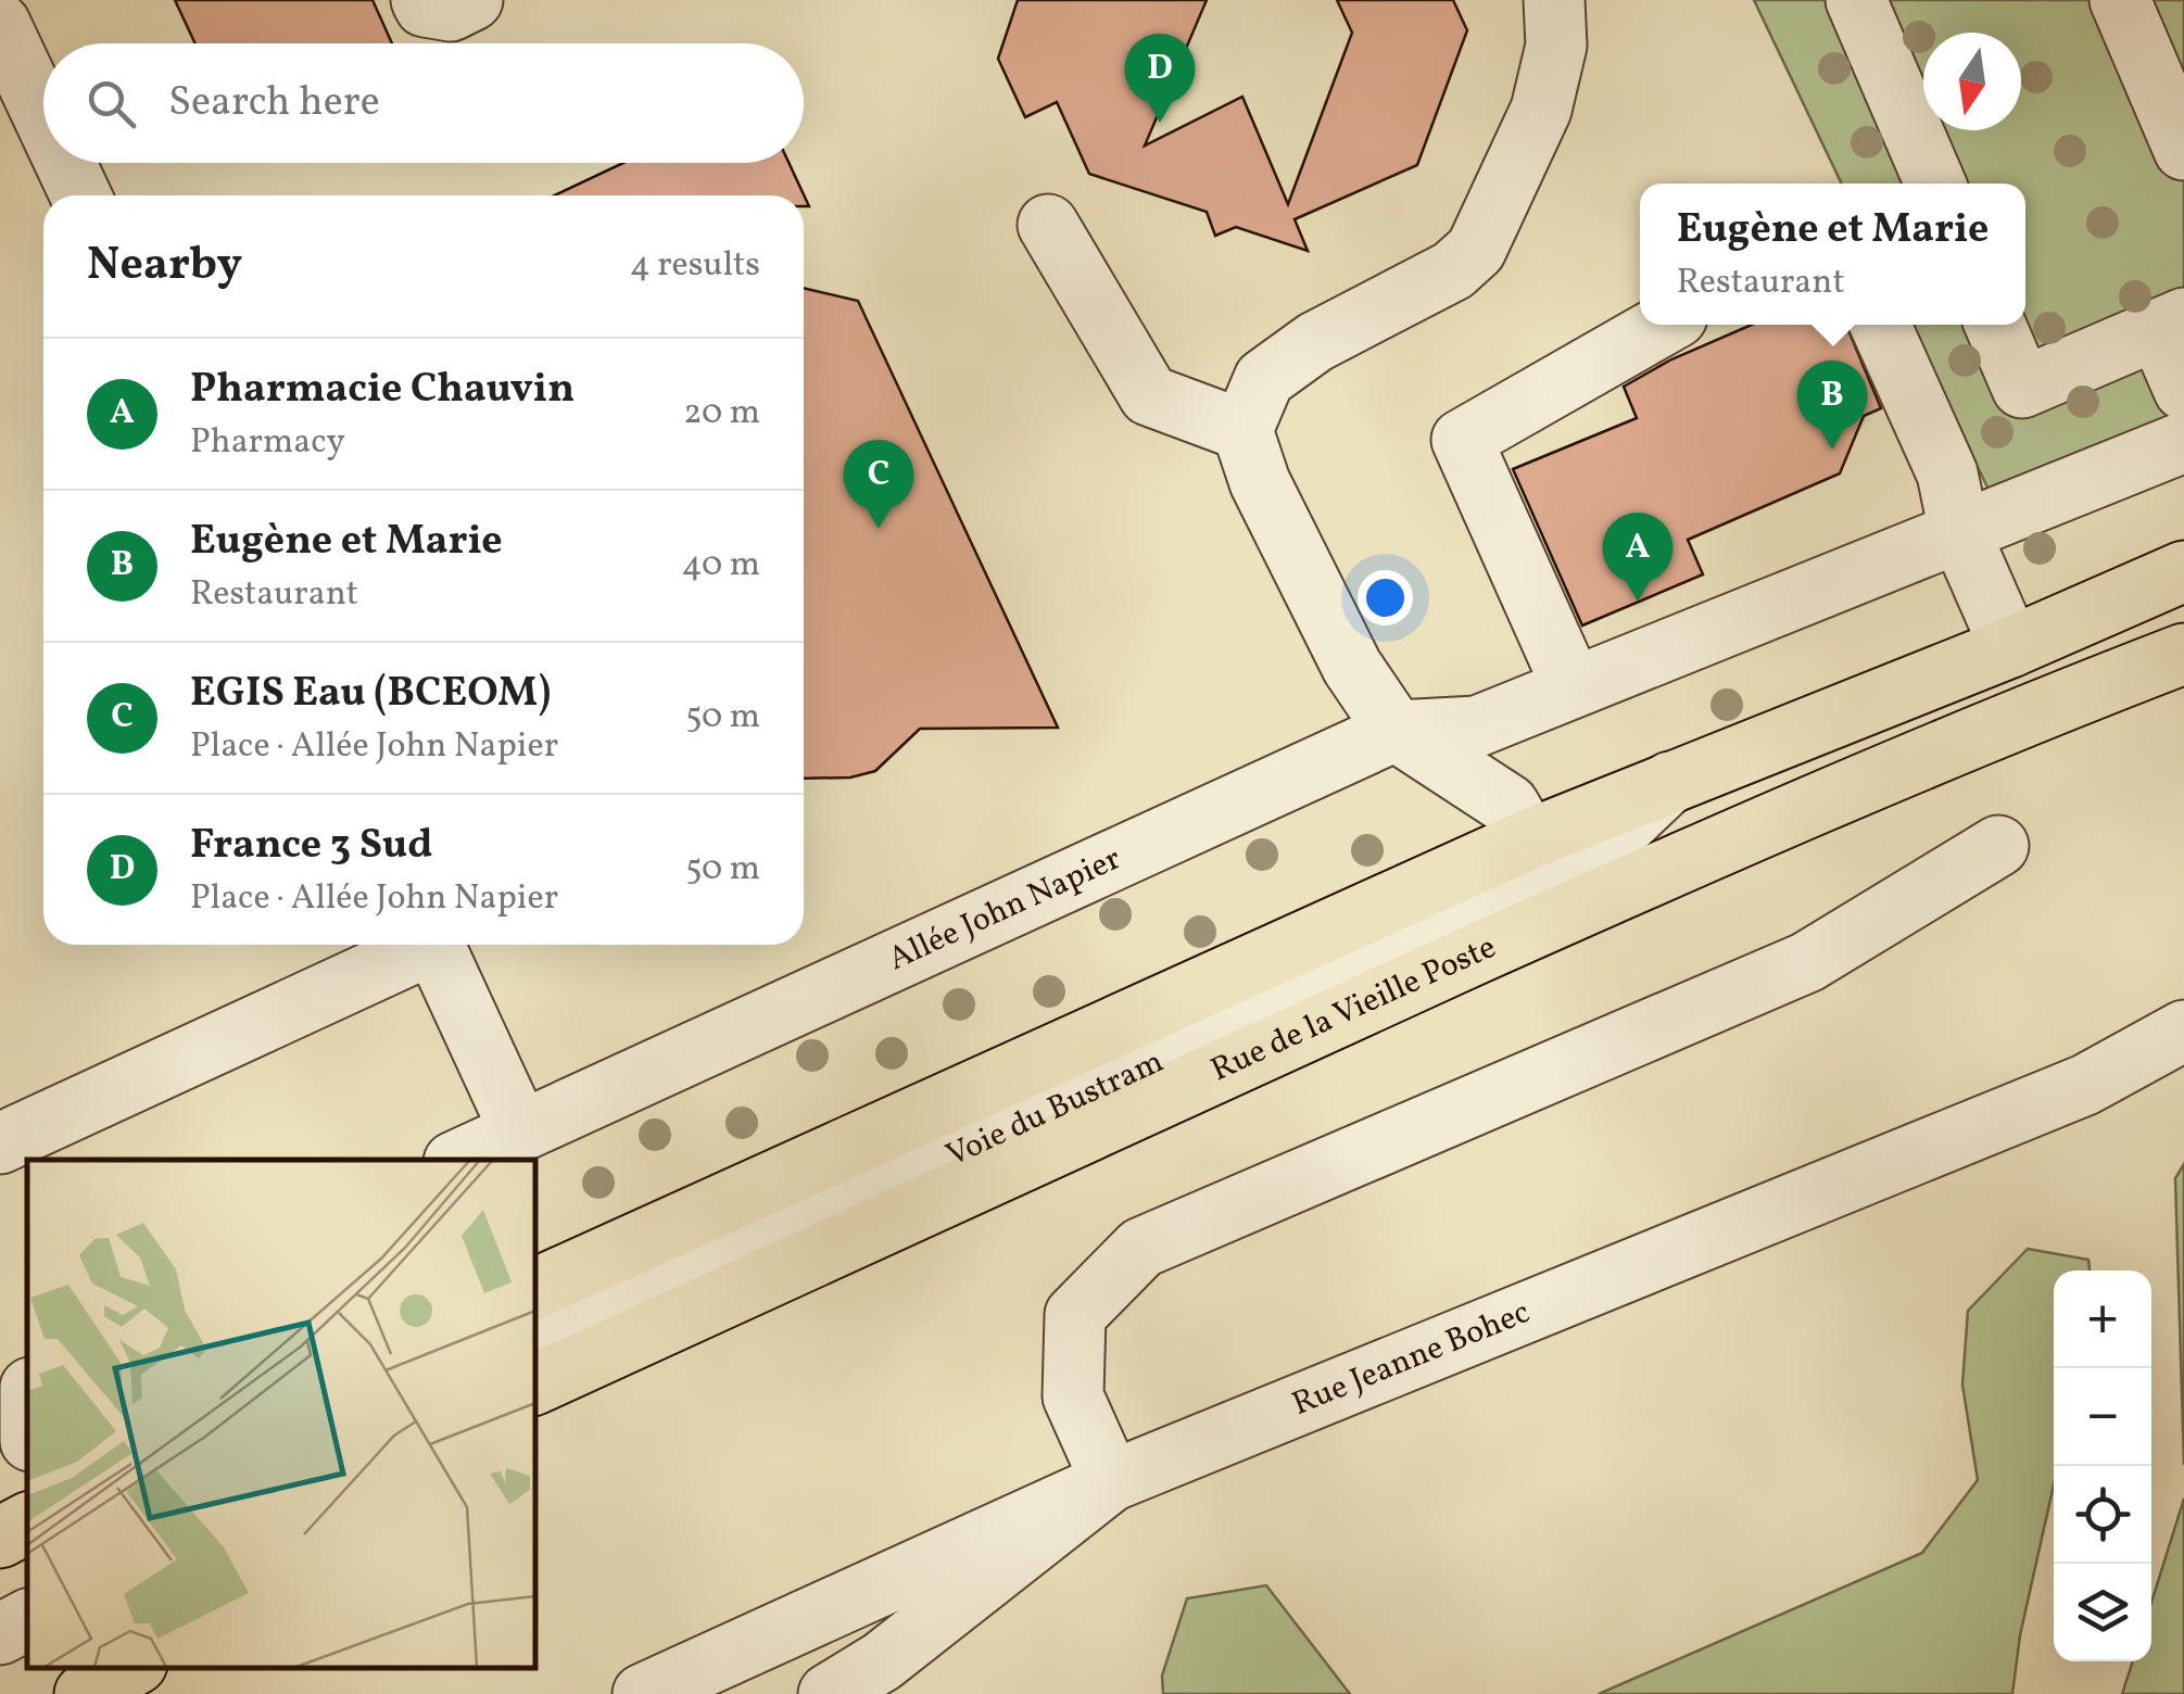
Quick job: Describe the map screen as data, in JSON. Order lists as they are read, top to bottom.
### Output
{
  "streets": {
    "main road": ["Rue de la Vieille Poste"],
    "street": ["Allée John Napier", "Voie du Bustram", "Rue Jeanne Bohec"]
  },
  "north": "bottom",
  "page": {
    "pins": [
      "D",
      "B",
      "C",
      "A"
    ],
    "search": "Search here",
    "popup": ["Eugène et Marie", "Restaurant"],
    "heading": ["Nearby", "4 results"],
    "list": [
      {
        "mark": "A",
        "name": "Pharmacie Chauvin",
        "note": "Pharmacy",
        "value": "20 m"
      },
      {
        "mark": "B",
        "name": "Eugène et Marie",
        "note": "Restaurant",
        "value": "40 m"
      },
      {
        "mark": "C",
        "name": "EGIS Eau (BCEOM)",
        "note": "Place · Allée John Napier",
        "value": "50 m"
      },
      {
        "mark": "D",
        "name": "France 3 Sud",
        "note": "Place · Allée John Napier",
        "value": "50 m"
      }
    ],
    "map_buttons": ["+", "−"]
  }
}
